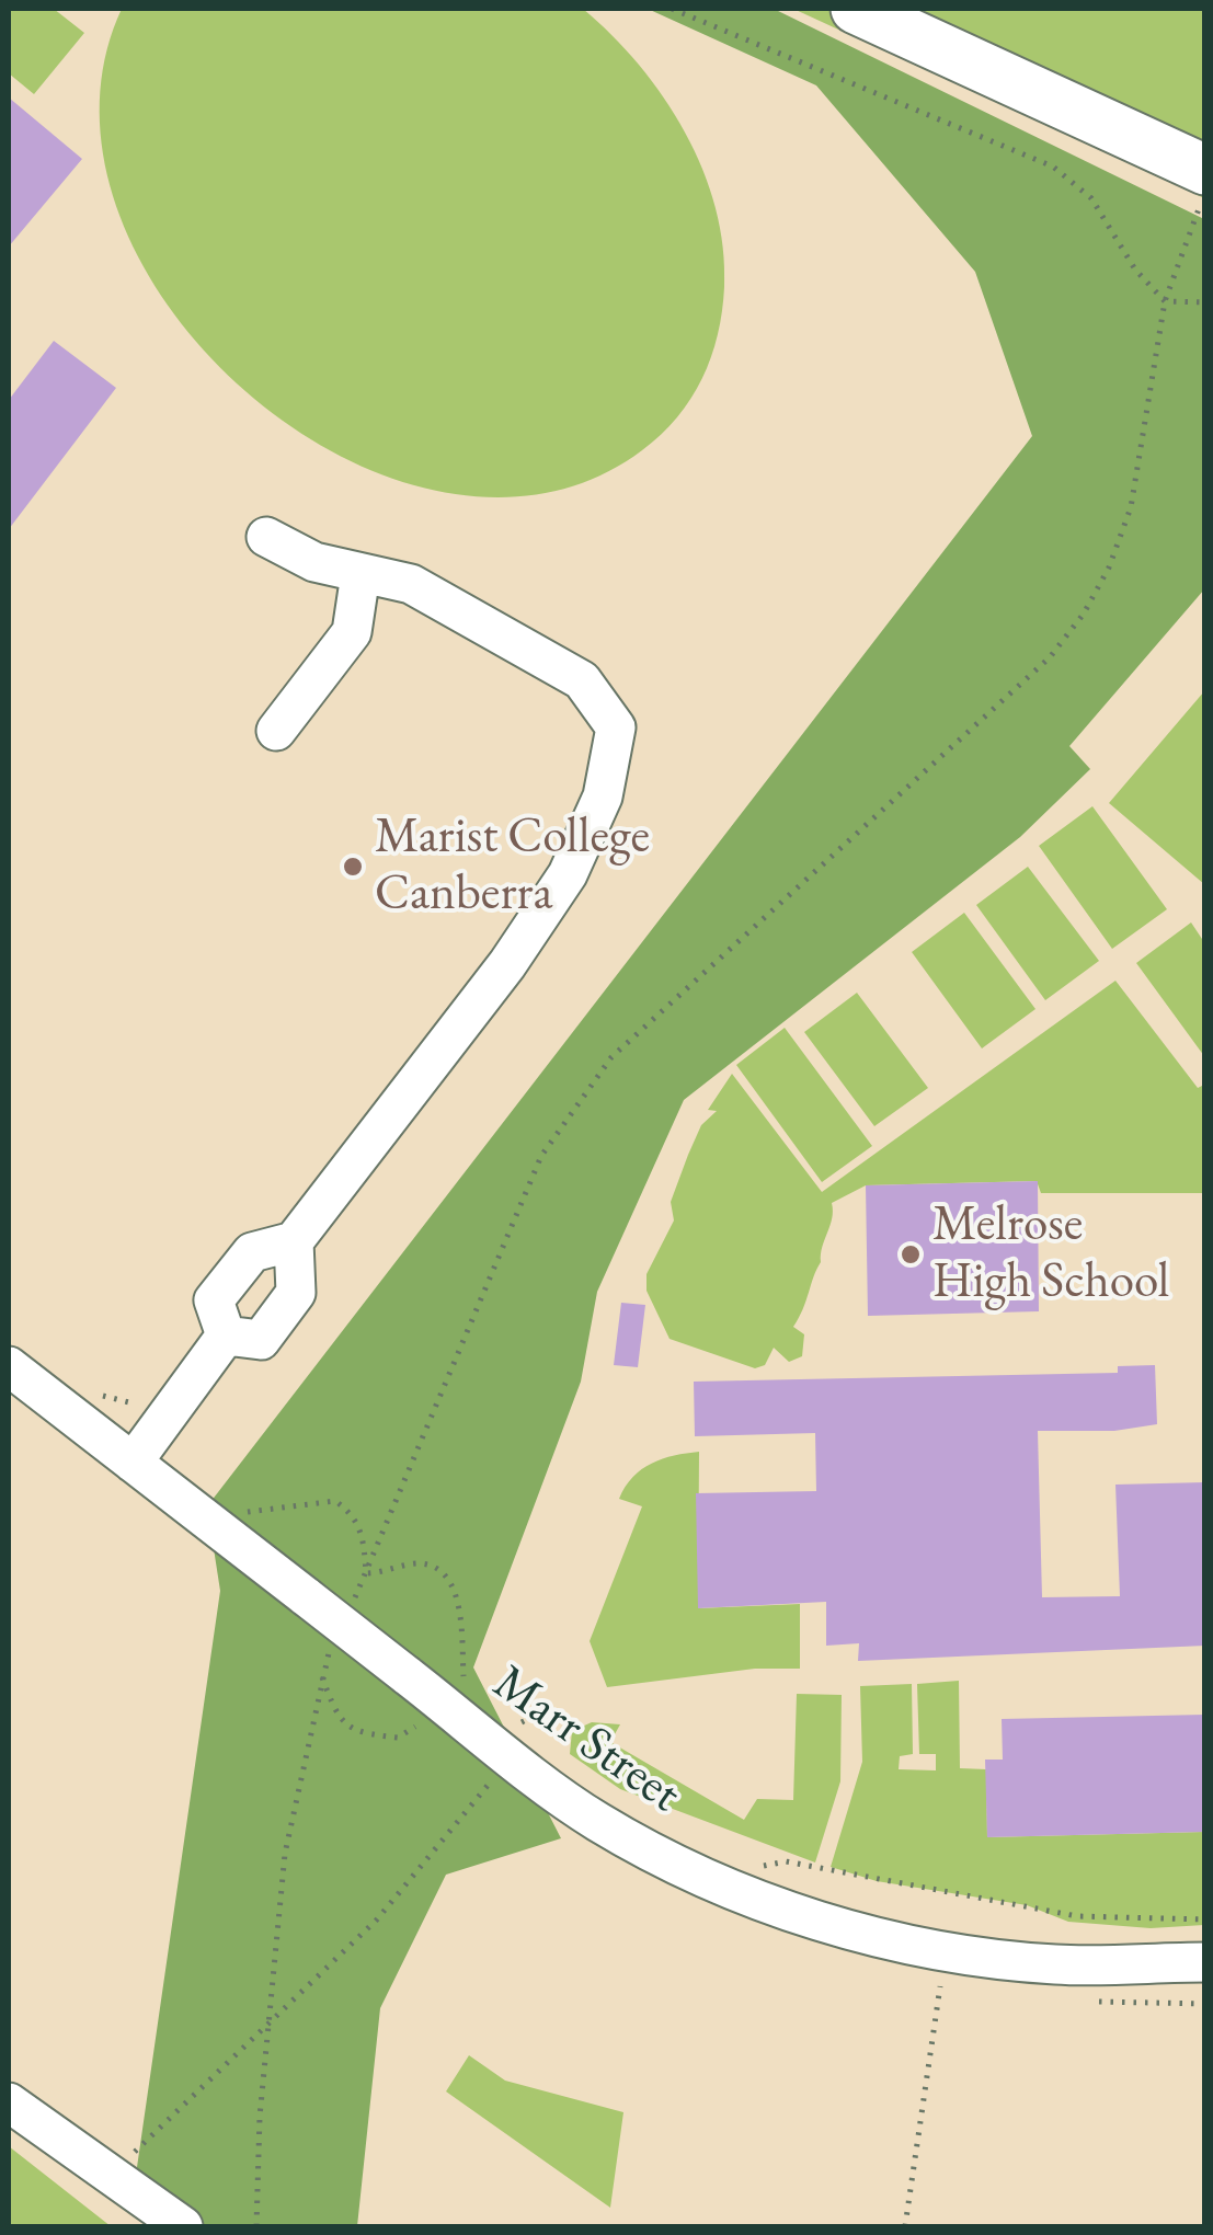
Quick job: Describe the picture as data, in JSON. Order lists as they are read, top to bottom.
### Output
{
  "streets": {
    "street": ["Marr Street"]
  },
  "places": ["Marist College Canberra", "Melrose High School"]
}
